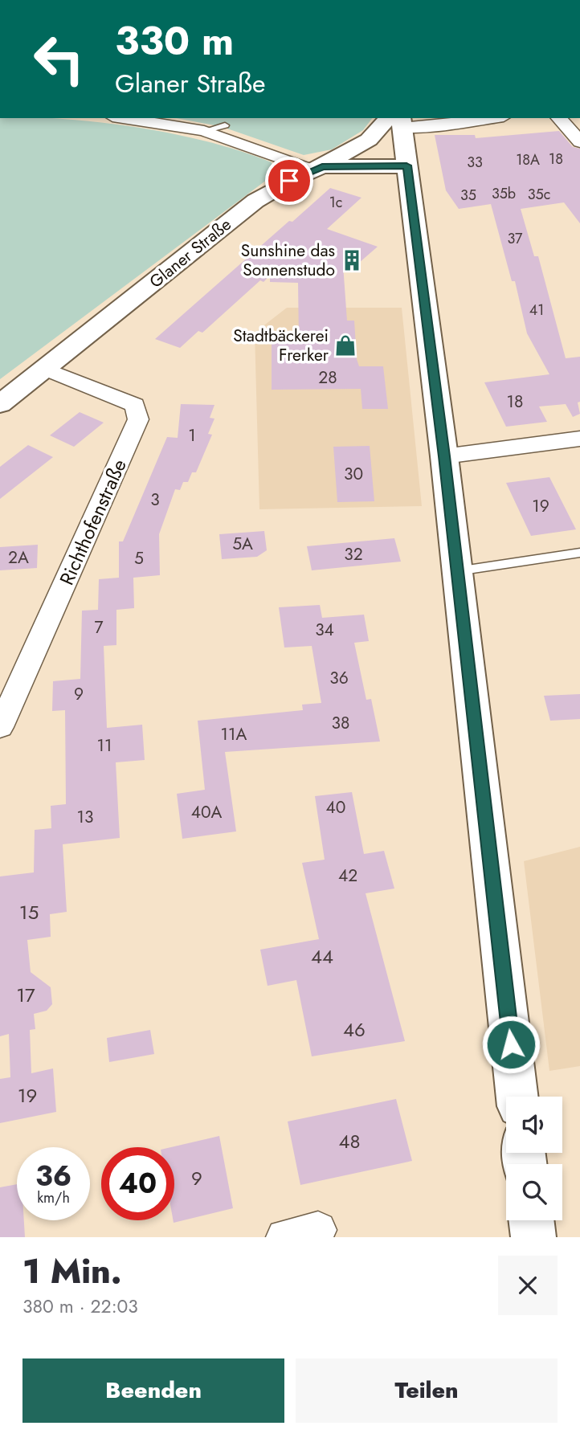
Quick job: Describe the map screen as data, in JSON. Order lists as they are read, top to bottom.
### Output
{
  "streets": {
    "street": ["Glaner Straße", "Richthofenstraße"]
  },
  "crossings": [
    ["Glaner Straße", "Richthofenstraße"]
  ],
  "places": {
    "building": ["Sunshine das Sonnenstudo"],
    "shop": ["Stadtbäckerei Frerker"]
  },
  "house_numbers": [
    "18",
    "18A",
    "33",
    "35b",
    "35c",
    "35",
    "1c",
    "37",
    "41",
    "28",
    "18",
    "1",
    "30",
    "3",
    "19",
    "5A",
    "32",
    "2A",
    "5",
    "7",
    "34",
    "36",
    "9",
    "38",
    "11A",
    "11",
    "40",
    "40A",
    "13",
    "42",
    "15",
    "44",
    "17",
    "46",
    "19",
    "48",
    "9"
  ],
  "page": {
    "turn": ["330 m", "Glaner Straße"],
    "speed": "36 km/h",
    "limit": "40",
    "heading": ["1 Min.", "380 m · 22:03"],
    "buttons": ["Beenden", "Teilen"]
  }
}
